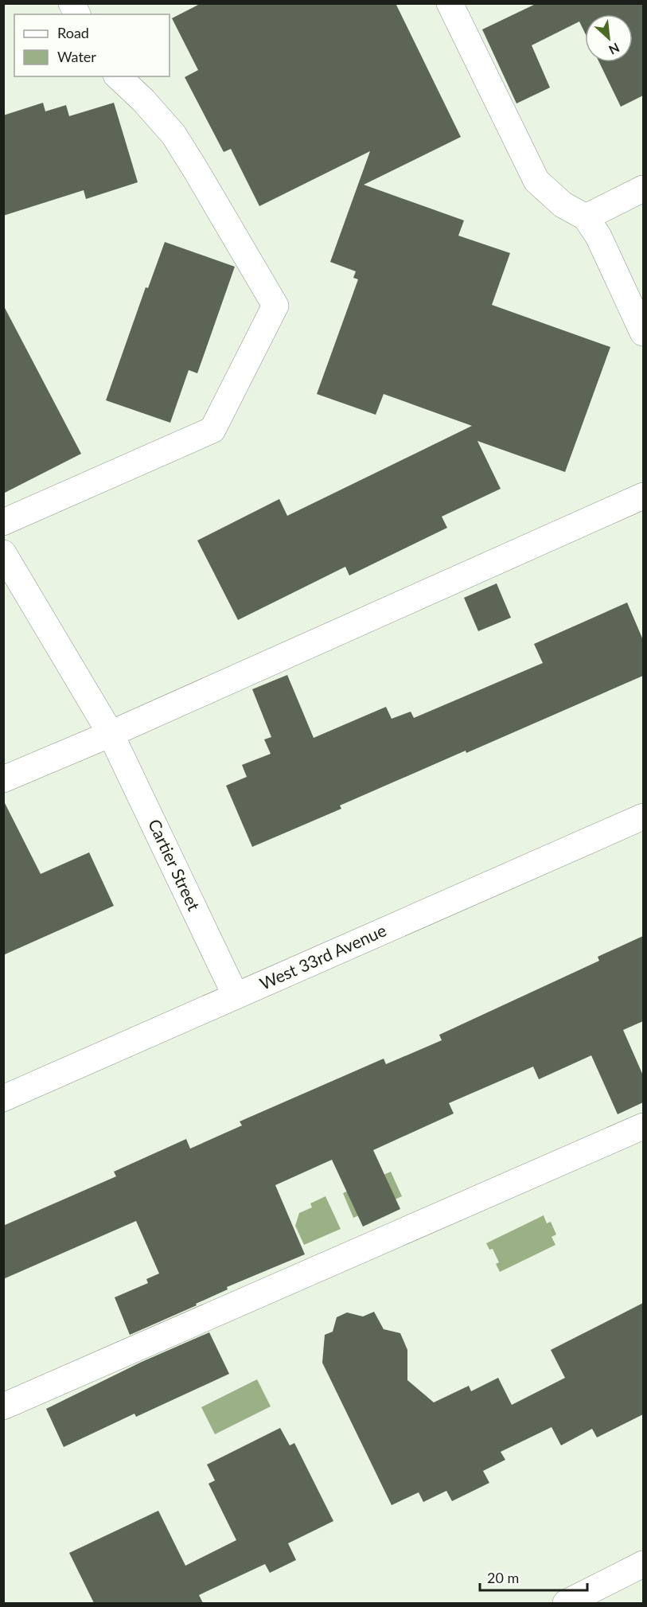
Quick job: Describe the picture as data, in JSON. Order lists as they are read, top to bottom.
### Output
{
  "streets": {
    "street": ["Cartier Street", "West 33rd Avenue"]
  },
  "crossings": [
    ["Cartier Street", "West 33rd Avenue"]
  ],
  "legend": ["Road", "Water"],
  "scale_bar": "20 m",
  "north": "bottom right"
}
